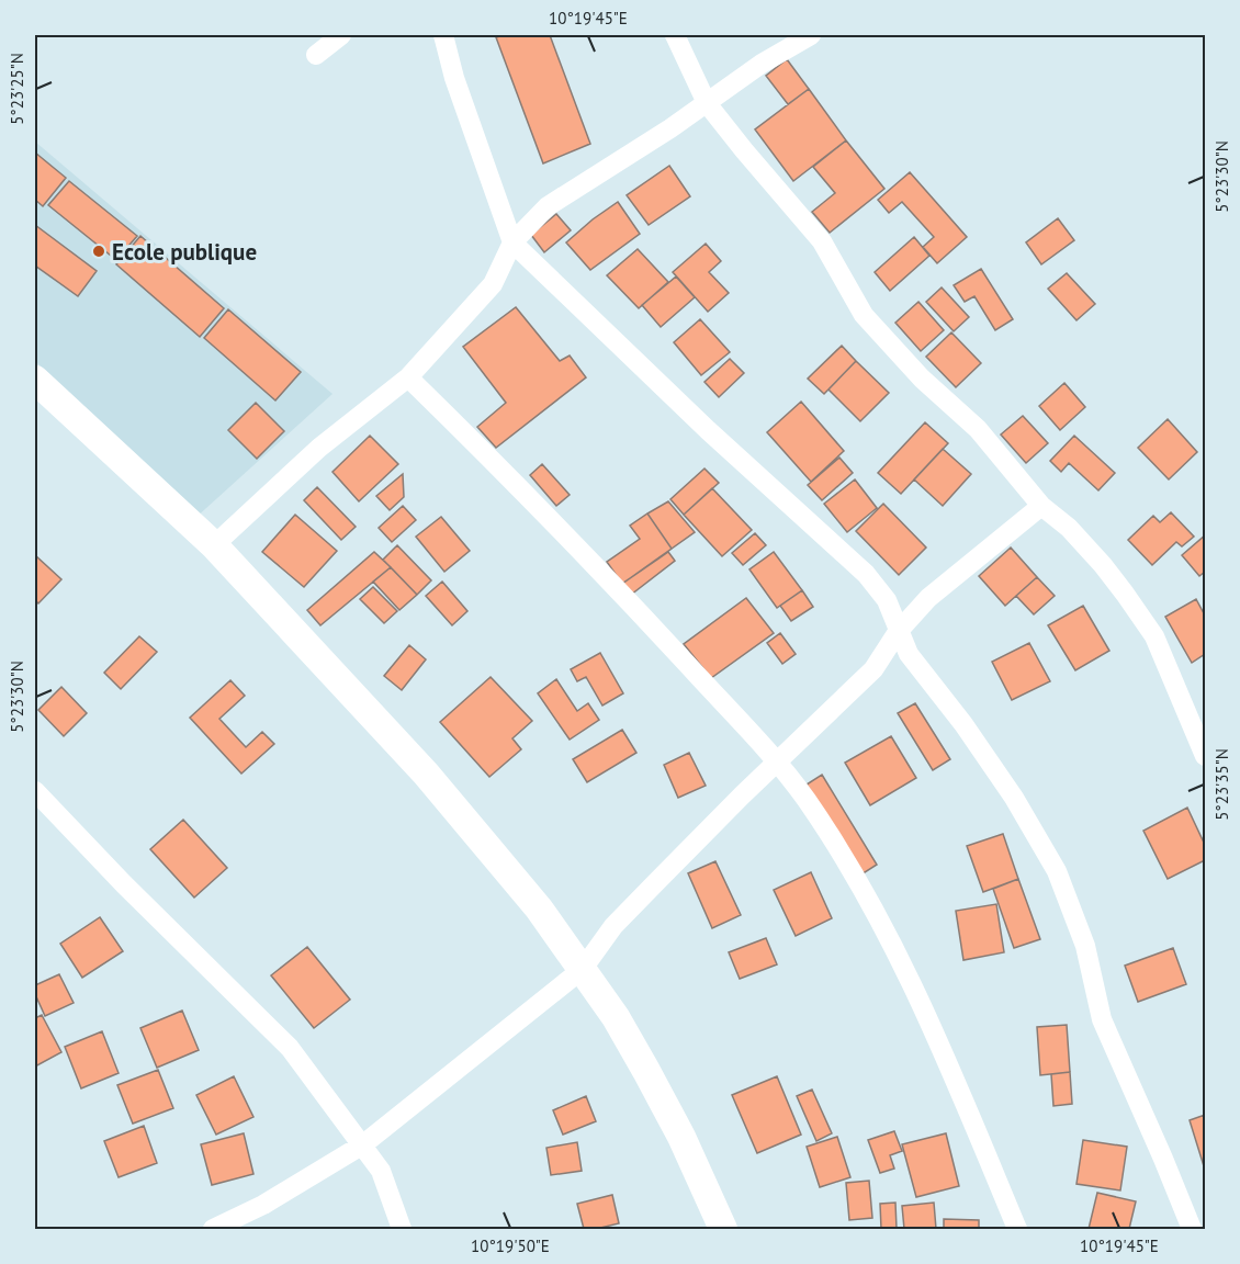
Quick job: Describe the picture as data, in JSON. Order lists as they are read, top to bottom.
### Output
{
  "places": ["Ecole publique"],
  "coordinates": [
    "10°19'45\"E",
    "5°23'25\"N",
    "5°23'30\"N",
    "5°23'35\"N",
    "10°19'50\"E"
  ]
}
